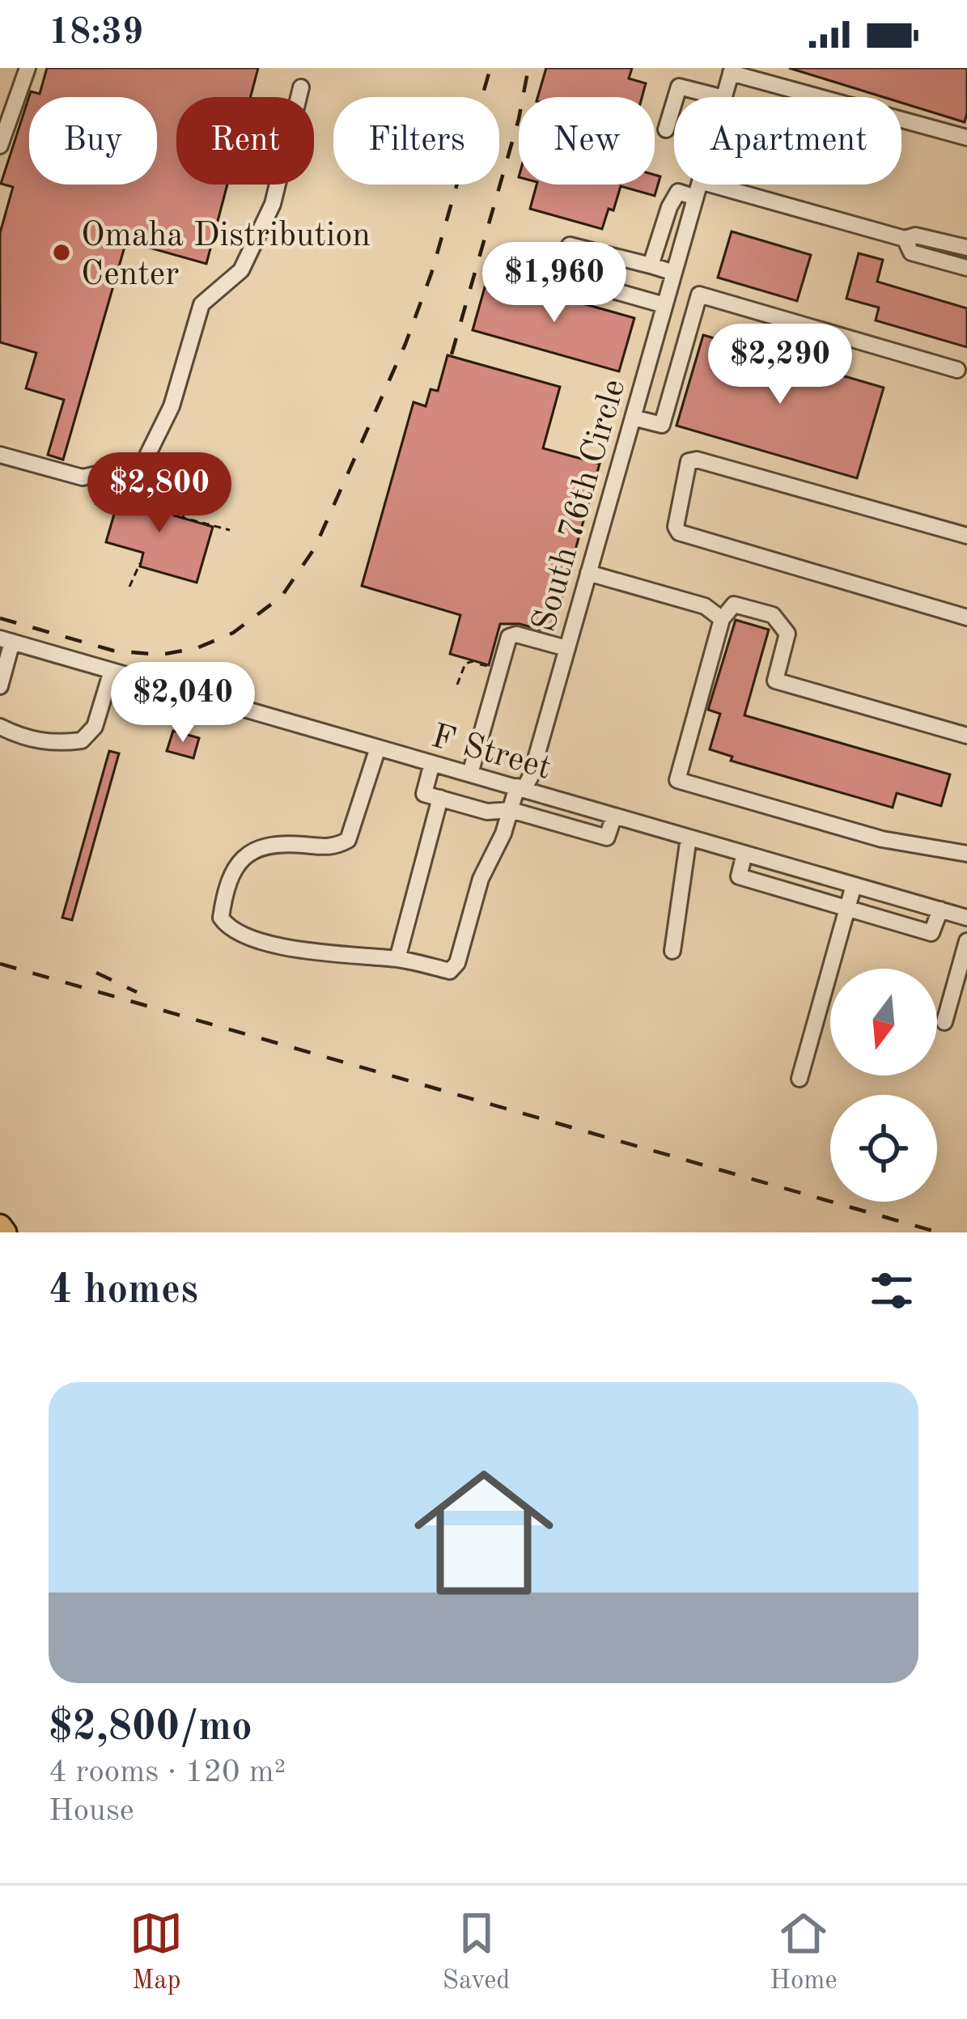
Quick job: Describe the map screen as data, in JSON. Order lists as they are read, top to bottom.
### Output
{
  "streets": {
    "street": ["South 76th Circle", "F Street"]
  },
  "crossings": [
    ["South 76th Circle", "F Street"]
  ],
  "places": ["Omaha Distribution Center"],
  "north": "bottom",
  "page": {
    "status": "18:39",
    "chip": [
      "Buy",
      "Rent",
      "Filters",
      "New",
      "Apartment"
    ],
    "price": [
      "$1,960",
      "$2,290",
      "$2,800",
      "$2,040"
    ],
    "heading": "4 homes",
    "list": [
      {
        "name": "$2,800/mo",
        "note": "4 rooms · 120 m² · House"
      }
    ],
    "tabs": ["Map", "Saved", "Home"]
  }
}
